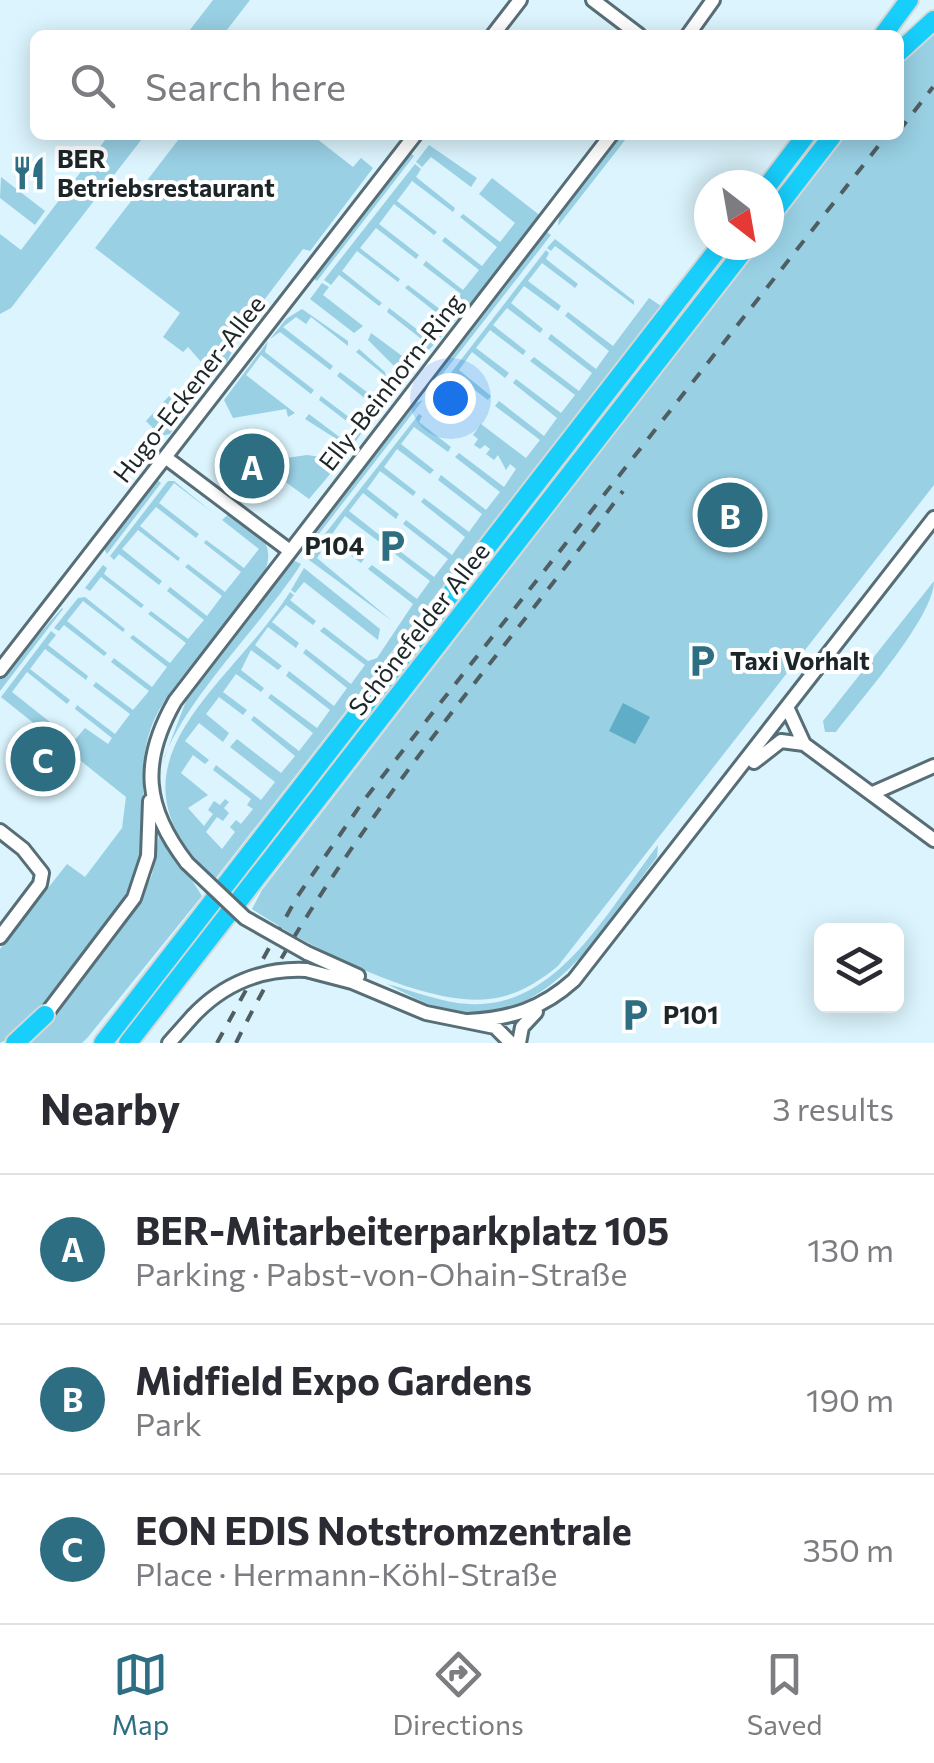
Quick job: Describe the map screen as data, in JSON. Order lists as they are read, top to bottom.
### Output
{
  "streets": {
    "highway": ["Schönefelder Allee"],
    "street": ["Elly-Beinhorn-Ring", "Hugo-Eckener-Allee"]
  },
  "places": {
    "restaurant": ["BER Betriebsrestaurant"],
    "parking": ["P104", "Taxi Vorhalt", "P101"]
  },
  "north": "bottom right",
  "page": {
    "search": "Search here",
    "pins": ["A", "B", "C"],
    "heading": ["Nearby", "3 results"],
    "list": [
      {
        "mark": "A",
        "name": "BER-Mitarbeiterparkplatz 105",
        "note": "Parking · Pabst-von-Ohain-Straße",
        "value": "130 m"
      },
      {
        "mark": "B",
        "name": "Midfield Expo Gardens",
        "note": "Park",
        "value": "190 m"
      },
      {
        "mark": "C",
        "name": "EON EDIS Notstromzentrale",
        "note": "Place · Hermann-Köhl-Straße",
        "value": "350 m"
      }
    ],
    "nav": ["Map", "Directions", "Saved"]
  }
}
